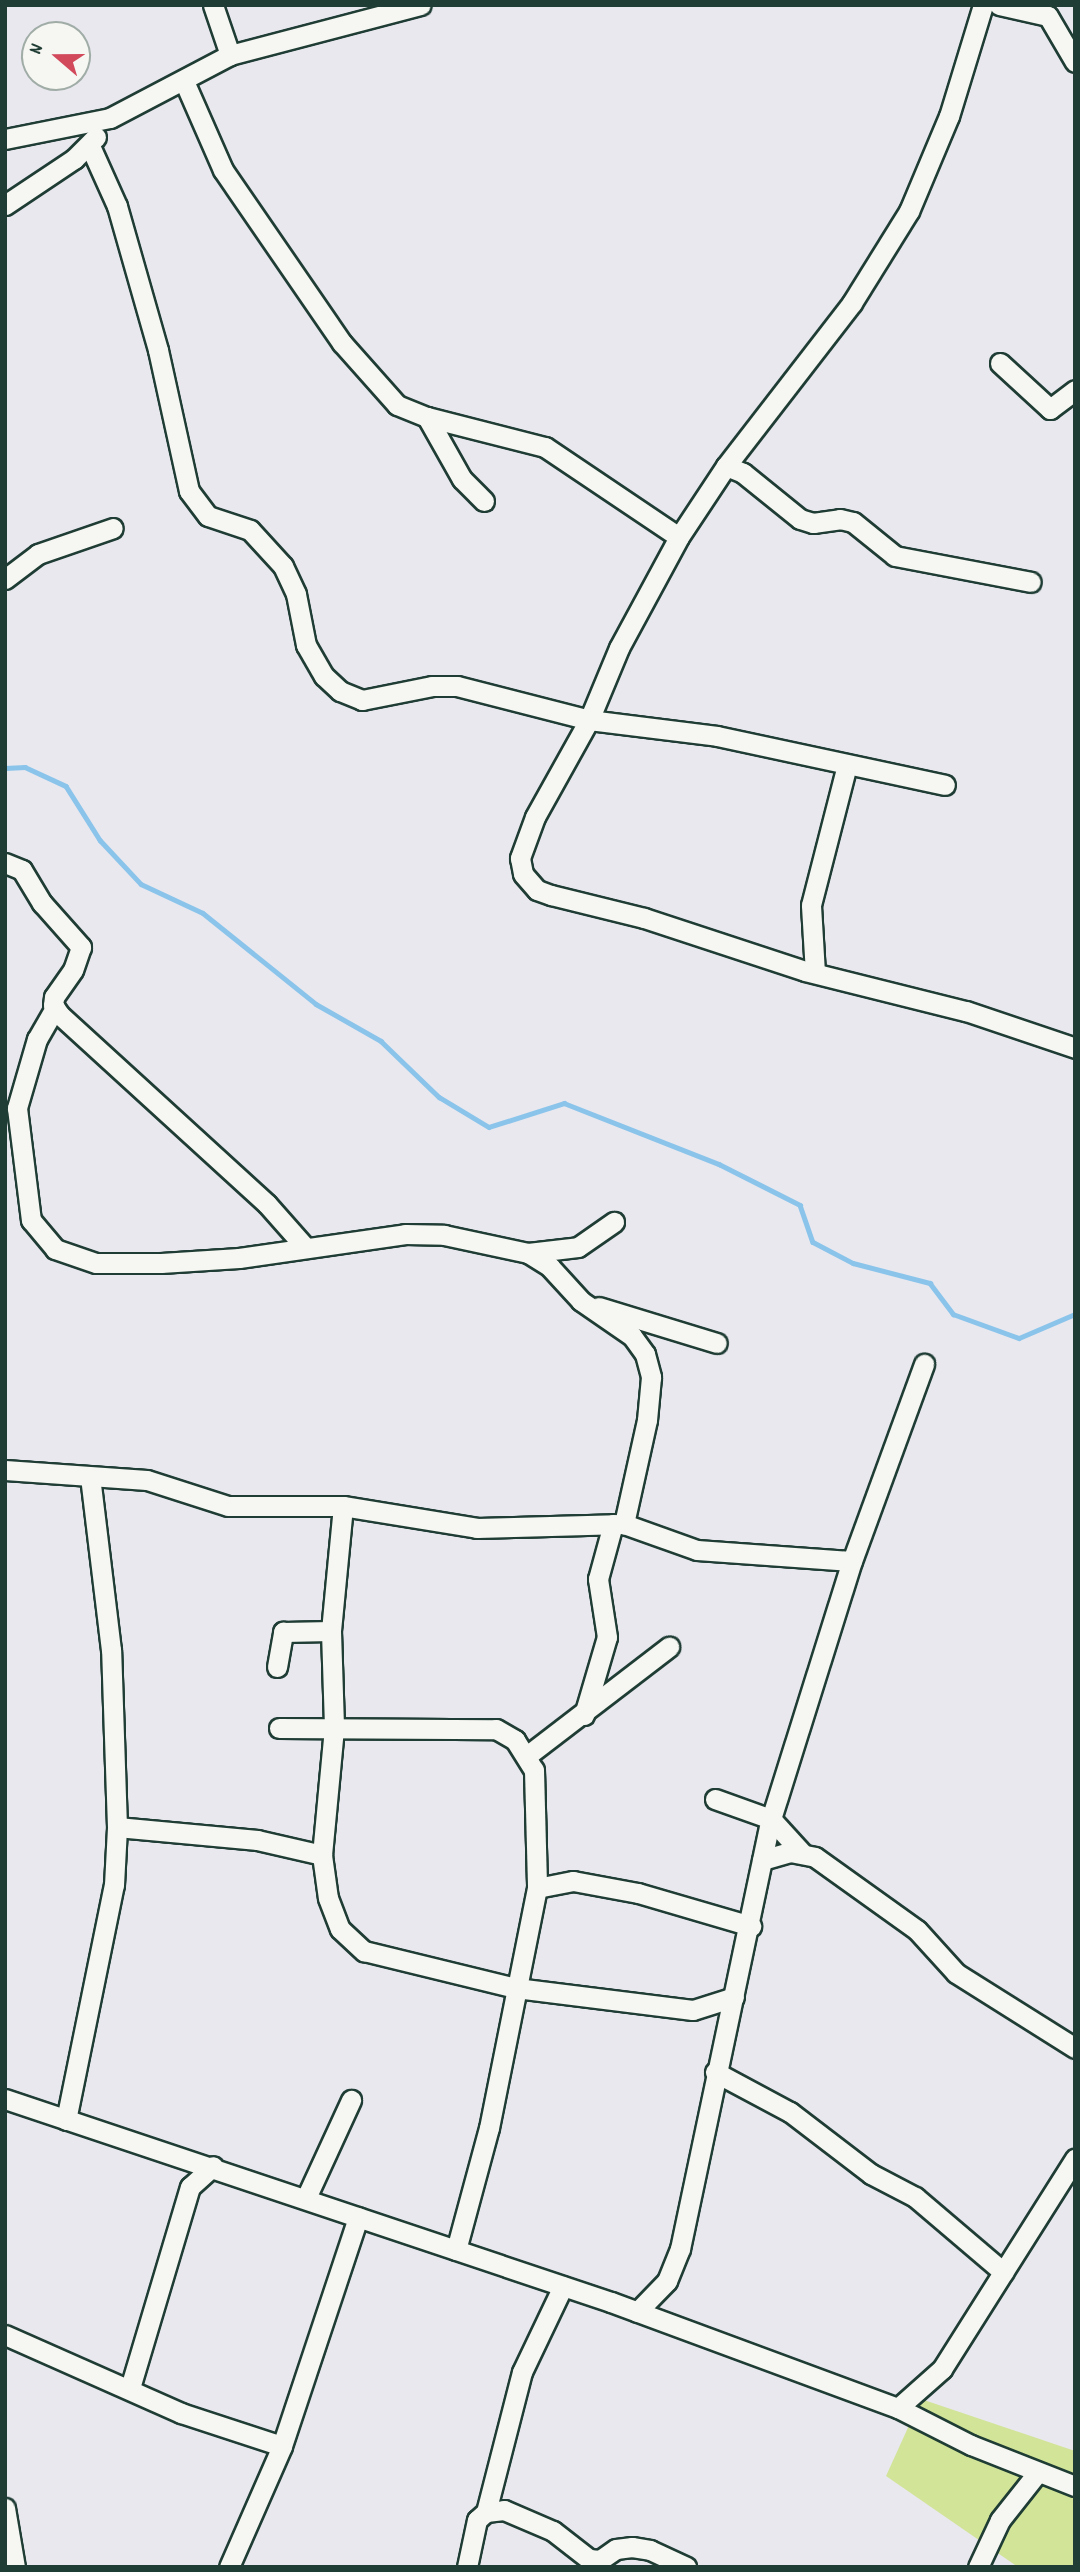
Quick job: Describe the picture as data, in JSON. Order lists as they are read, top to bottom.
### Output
{
  "north": "left"
}
